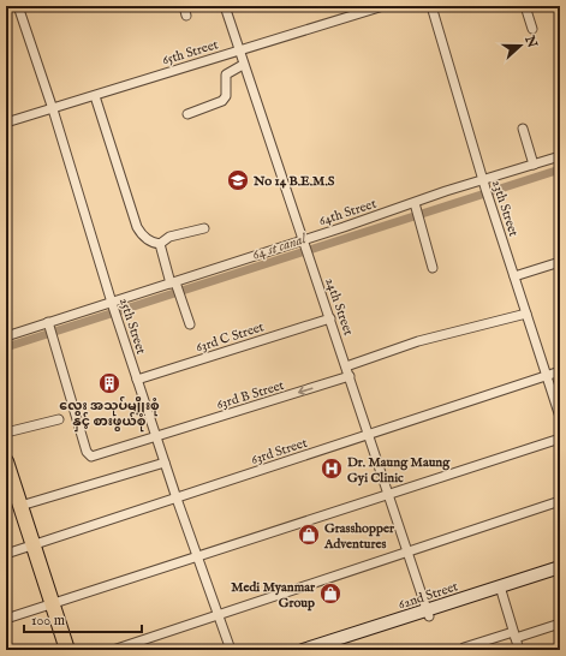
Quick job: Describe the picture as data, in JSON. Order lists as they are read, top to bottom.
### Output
{
  "streets": {
    "main road": ["62nd Street"],
    "street": [
      "65th Street",
      "23th Street",
      "64th Street",
      "24th Street",
      "25th Street",
      "63rd C Street",
      "63rd B Street",
      "63rd Street"
    ]
  },
  "crossings": [
    ["65th Street", "24th Street"],
    ["65th Street", "25th Street"],
    ["23th Street", "64th Street"],
    ["23th Street", "63rd Street"],
    ["64th Street", "24th Street"],
    ["64th Street", "25th Street"],
    ["64th Street", "63rd B Street"],
    ["24th Street", "63rd C Street"],
    ["24th Street", "63rd B Street"],
    ["24th Street", "63rd Street"],
    ["24th Street", "62nd Street"],
    ["25th Street", "63rd C Street"],
    ["25th Street", "63rd B Street"],
    ["25th Street", "63rd Street"]
  ],
  "one_way": ["63rd B Street"],
  "water": ["64 st canal"],
  "places": {
    "school or university": ["No 14 B.E.M.S"],
    "building": ["လွေး အသုပ်မျိုးစုံ နှင့် စားဖွယ်စုံ"],
    "hospital": ["Dr. Maung Maung Gyi Clinic"],
    "shop": ["Grasshopper Adventures", "Medi Myanmar Group"]
  },
  "scale_bar": "100 m",
  "north": "right"
}
